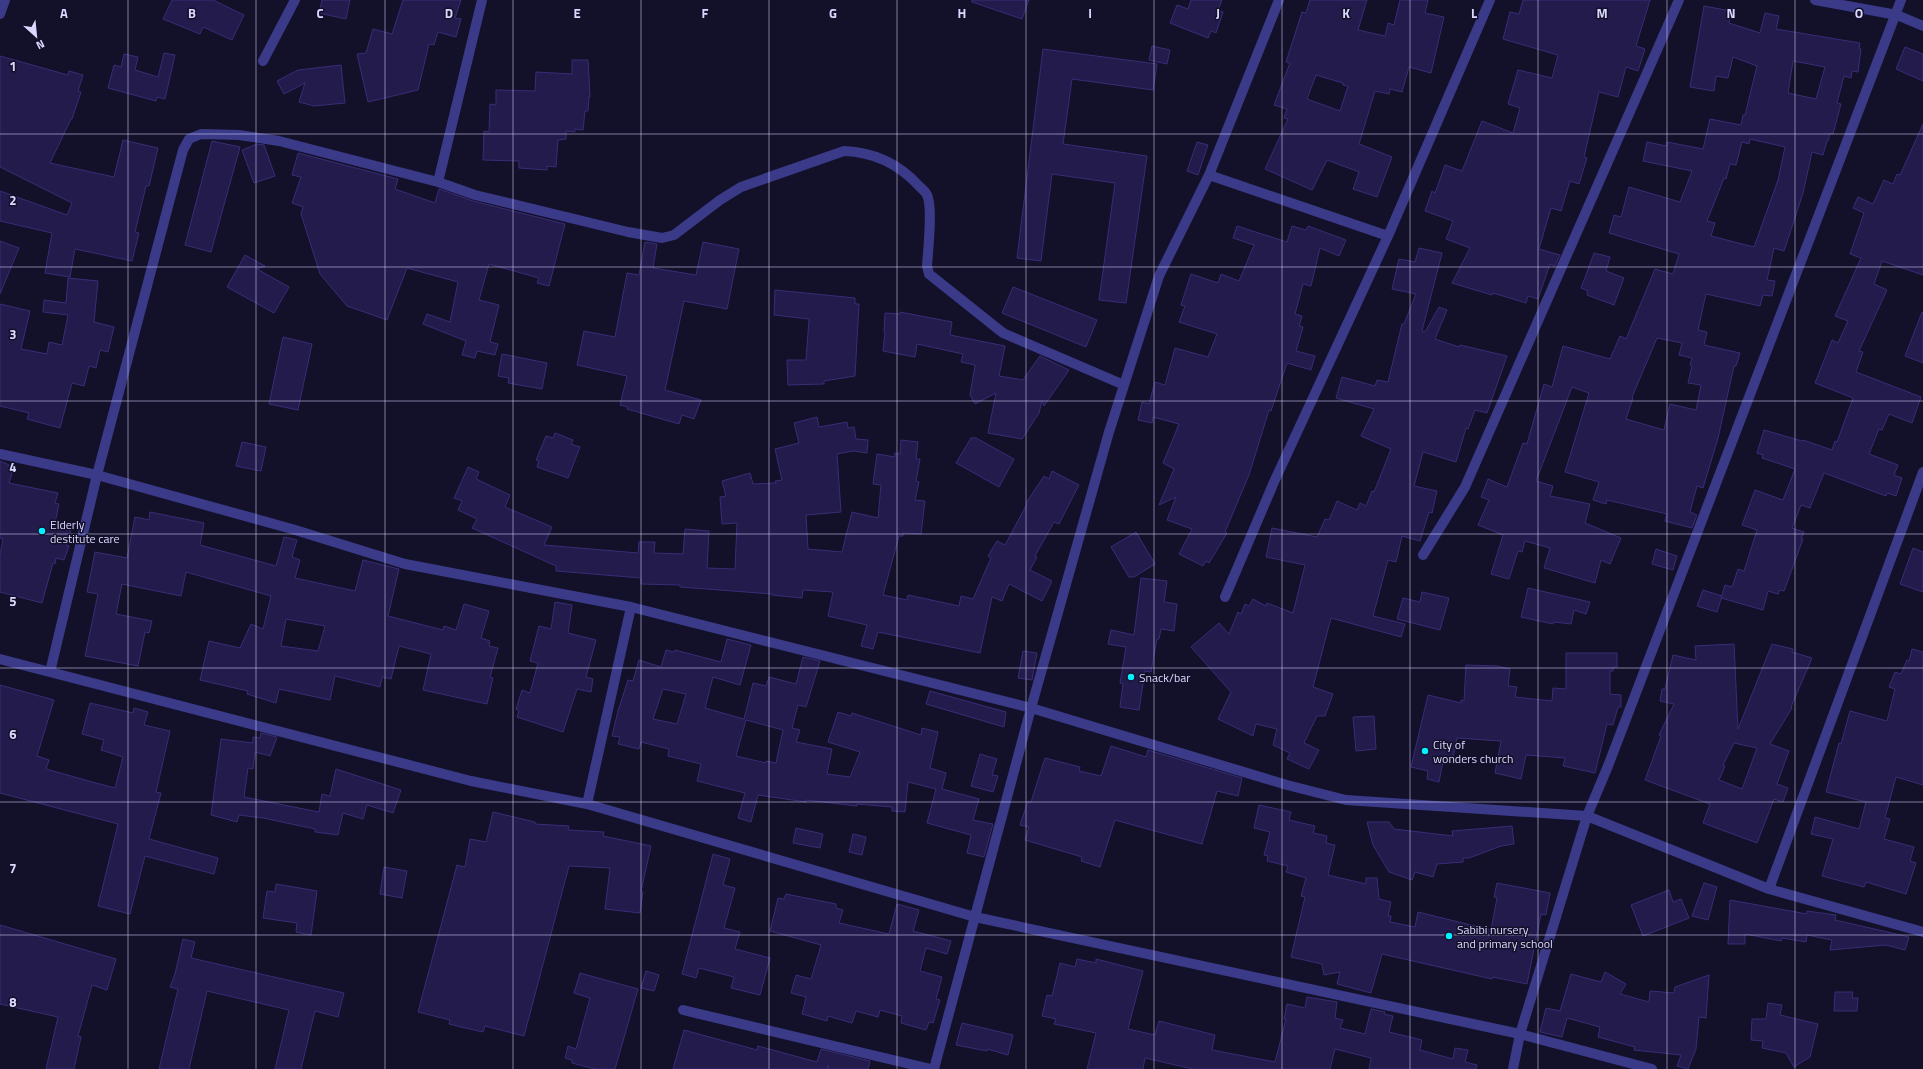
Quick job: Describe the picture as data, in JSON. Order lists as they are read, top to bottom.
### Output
{
  "places": [
    "Elderly destitute care",
    "Snack/bar",
    "City of wonders church",
    "Sabibi nursery and primary school"
  ],
  "north": "bottom right",
  "grid": {
    "columns": [
      "A",
      "B",
      "C",
      "D",
      "E",
      "F",
      "G",
      "H",
      "I",
      "J",
      "K",
      "L",
      "M",
      "N",
      "O"
    ],
    "rows": [
      "1",
      "2",
      "3",
      "4",
      "5",
      "6",
      "7",
      "8"
    ]
  }
}
